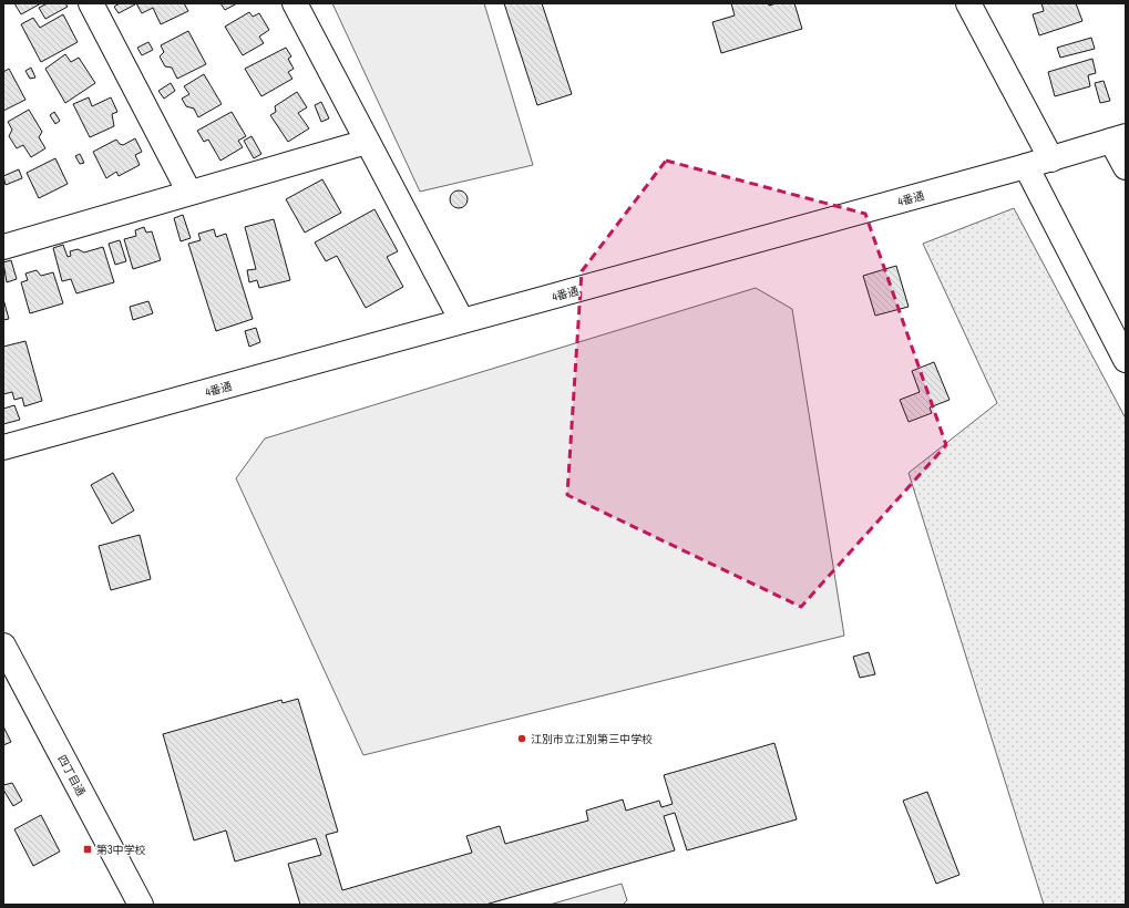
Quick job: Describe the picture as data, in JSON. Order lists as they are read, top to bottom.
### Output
{
  "streets": {
    "street": ["4番通", "四丁目通"]
  },
  "places": {
    "other": ["江別市立江別第三中学校"],
    "transit": ["第3中学校"]
  }
}
